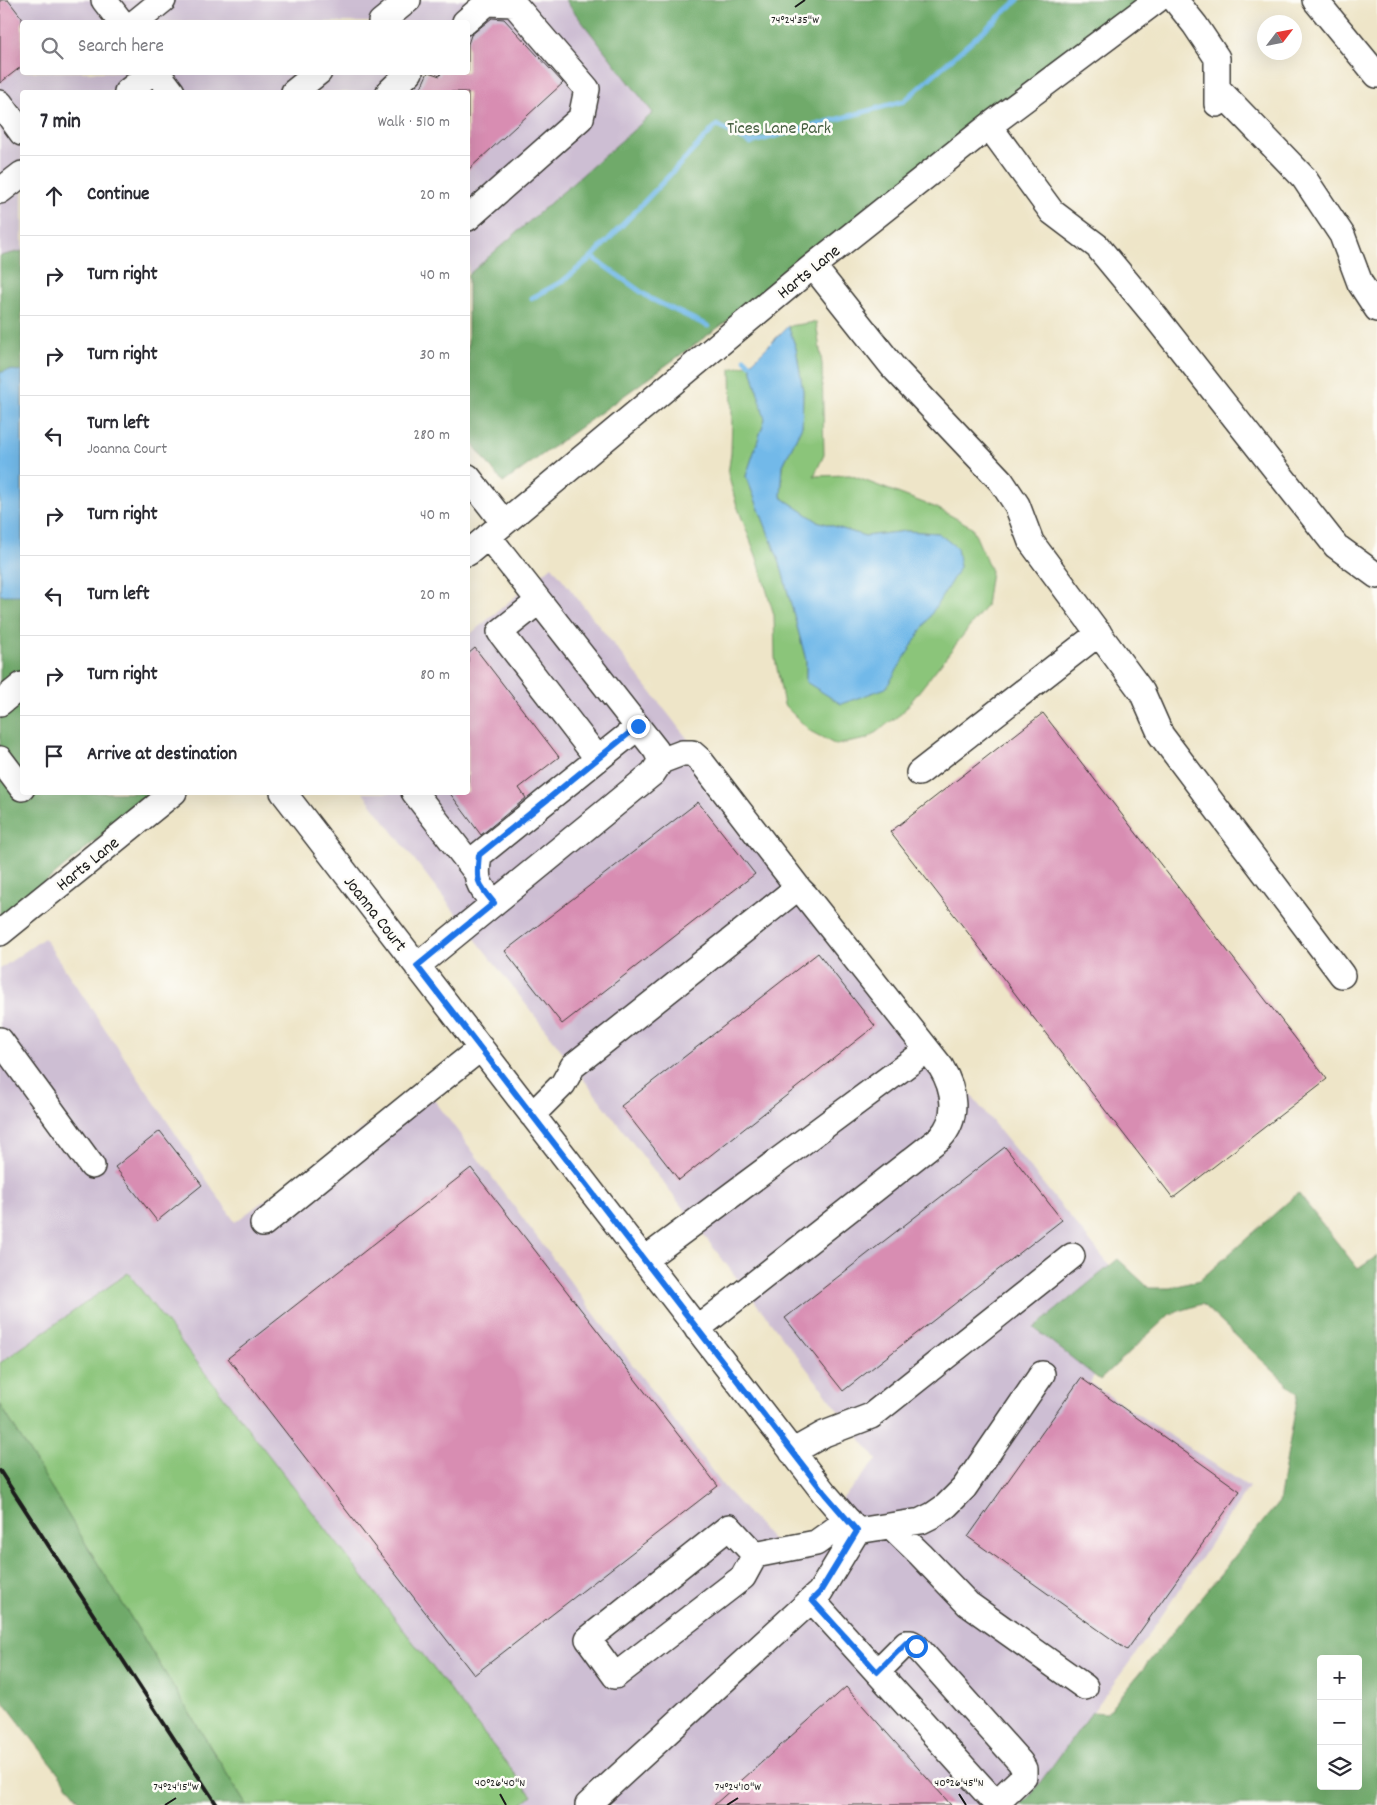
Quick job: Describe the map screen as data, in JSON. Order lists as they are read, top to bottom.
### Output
{
  "streets": {
    "street": ["Harts Lane", "Joanna Court"]
  },
  "parks": ["Tices Lane Park"],
  "north": "top right",
  "page": {
    "search": "Search here",
    "heading": ["7 min", "Walk · 510 m"],
    "list": [
      ["Continue", "20 m"],
      ["Turn right", "40 m"],
      ["Turn right", "30 m"],
      ["Turn left", "Joanna Court", "280 m"],
      ["Turn right", "40 m"],
      ["Turn left", "20 m"],
      ["Turn right", "80 m"],
      "Arrive at destination"
    ],
    "map_buttons": ["+", "−"]
  },
  "coordinates": [
    "74°24'35\"W",
    "40°26'40\"N",
    "40°26'45\"N",
    "74°24'15\"W",
    "74°24'10\"W"
  ]
}
